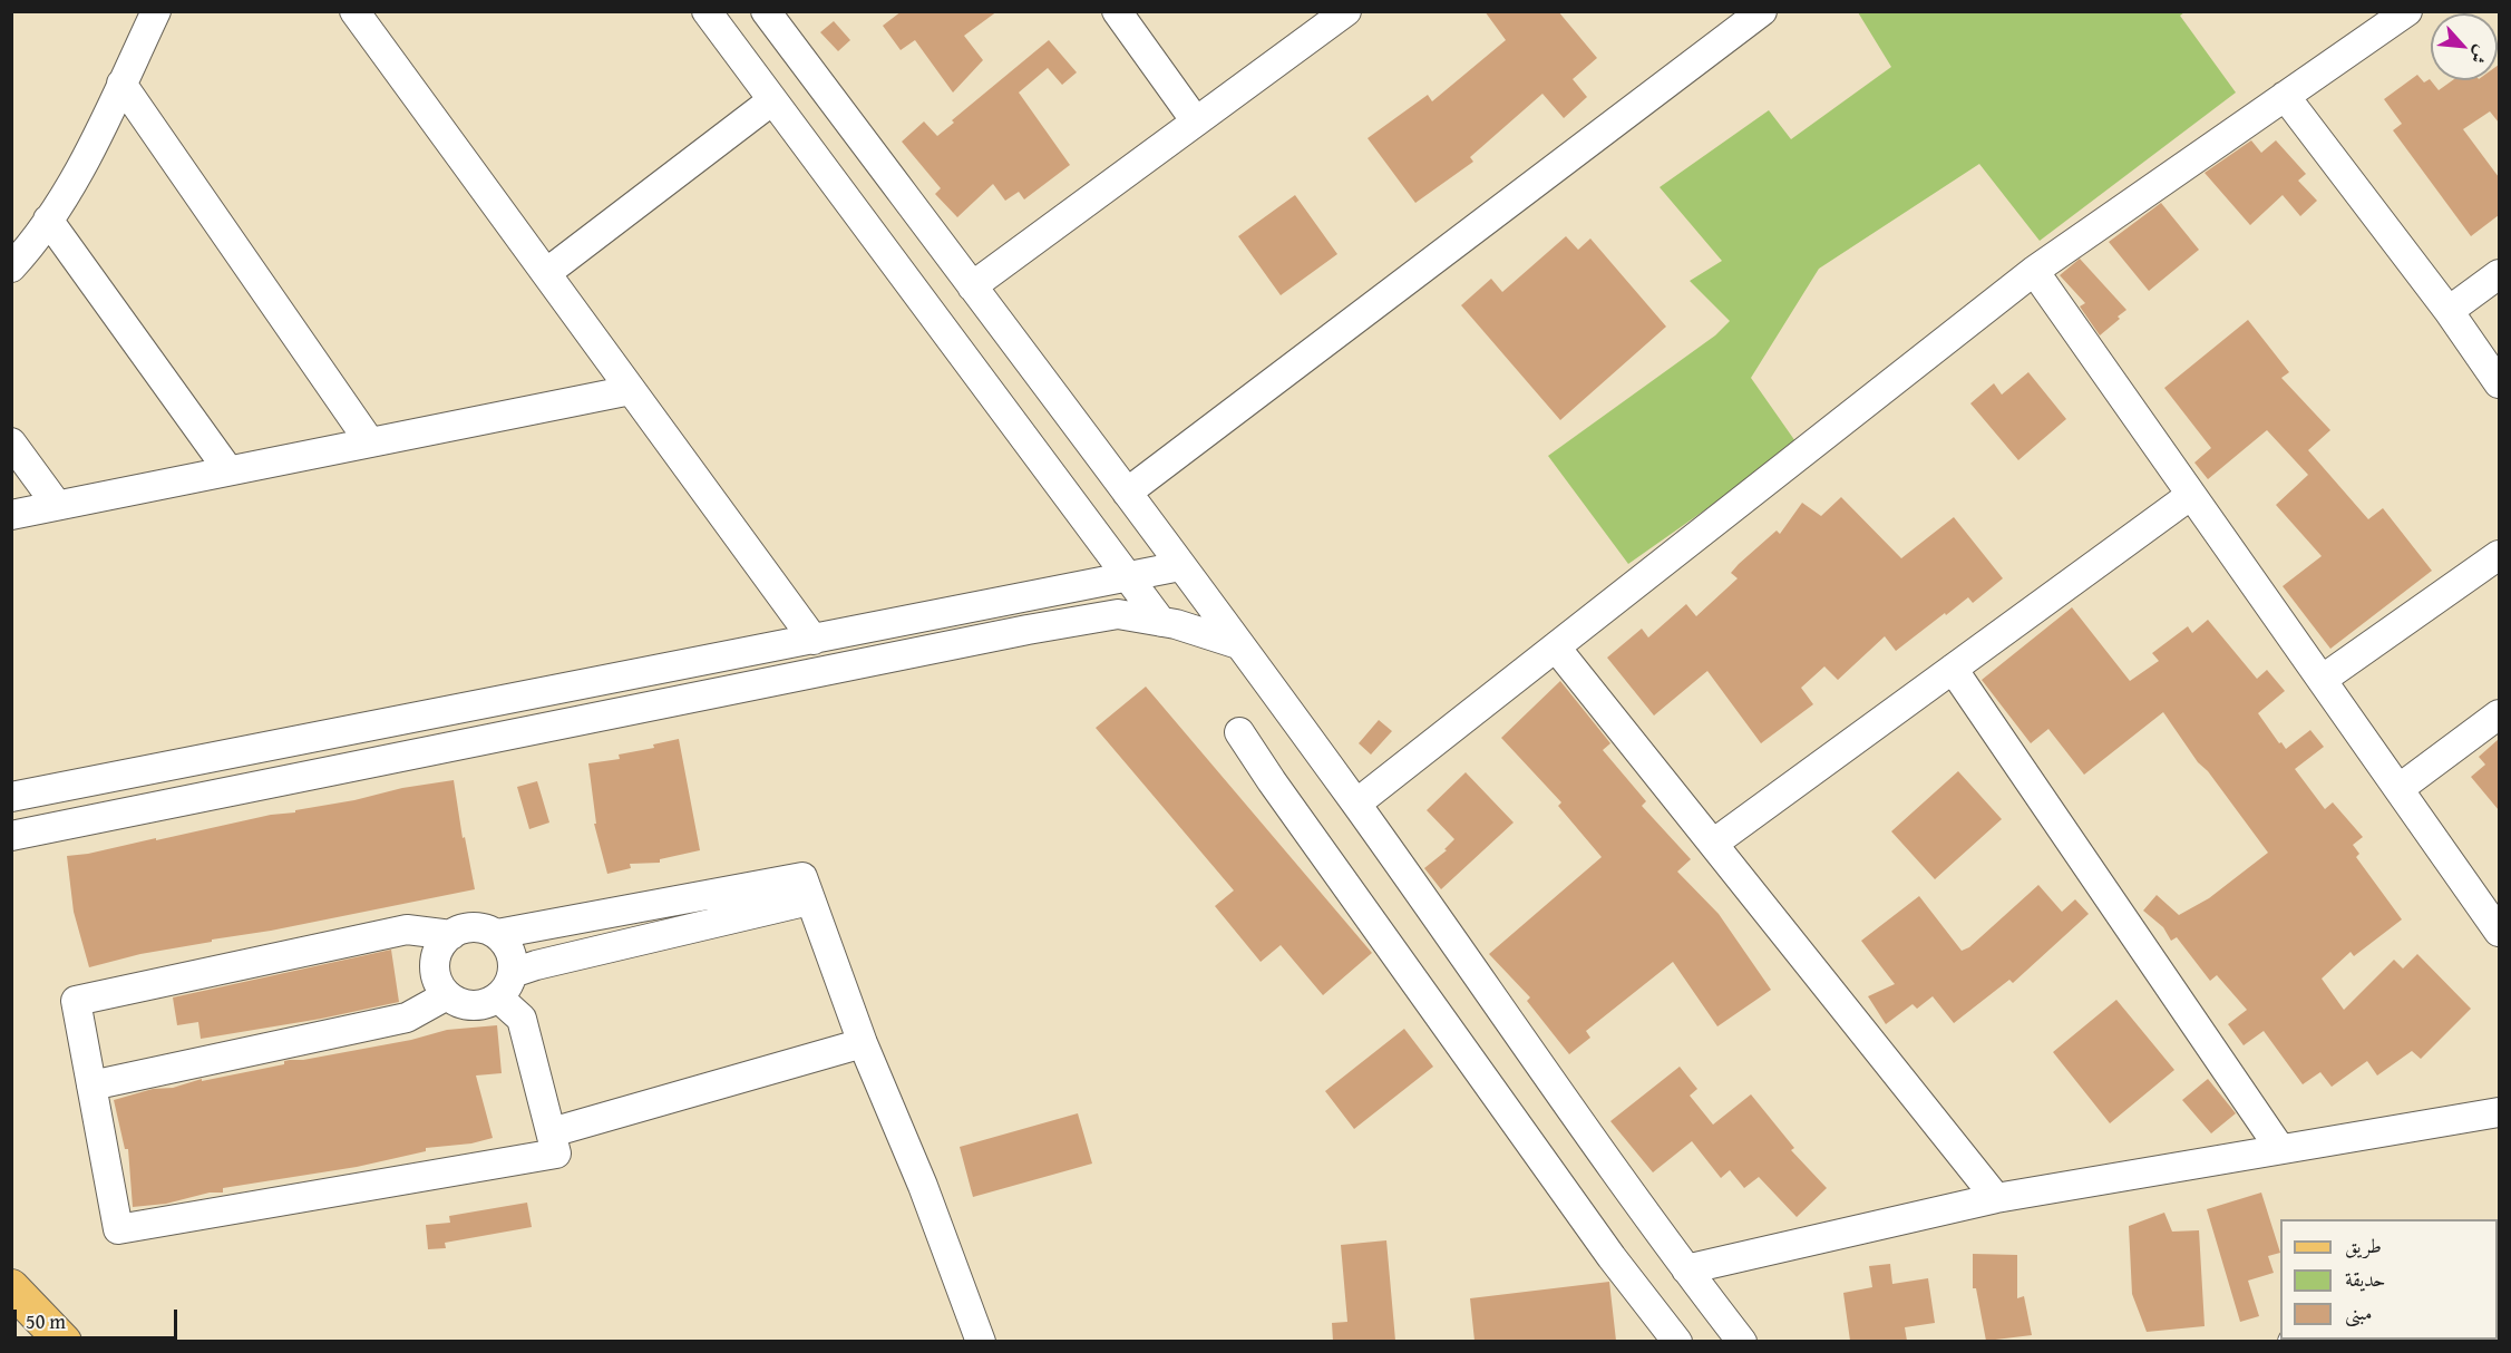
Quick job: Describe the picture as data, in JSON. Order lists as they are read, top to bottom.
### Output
{
  "legend": ["طريق", "حديقة", "مبنى"],
  "scale_bar": "50 m",
  "north": "bottom right"
}
